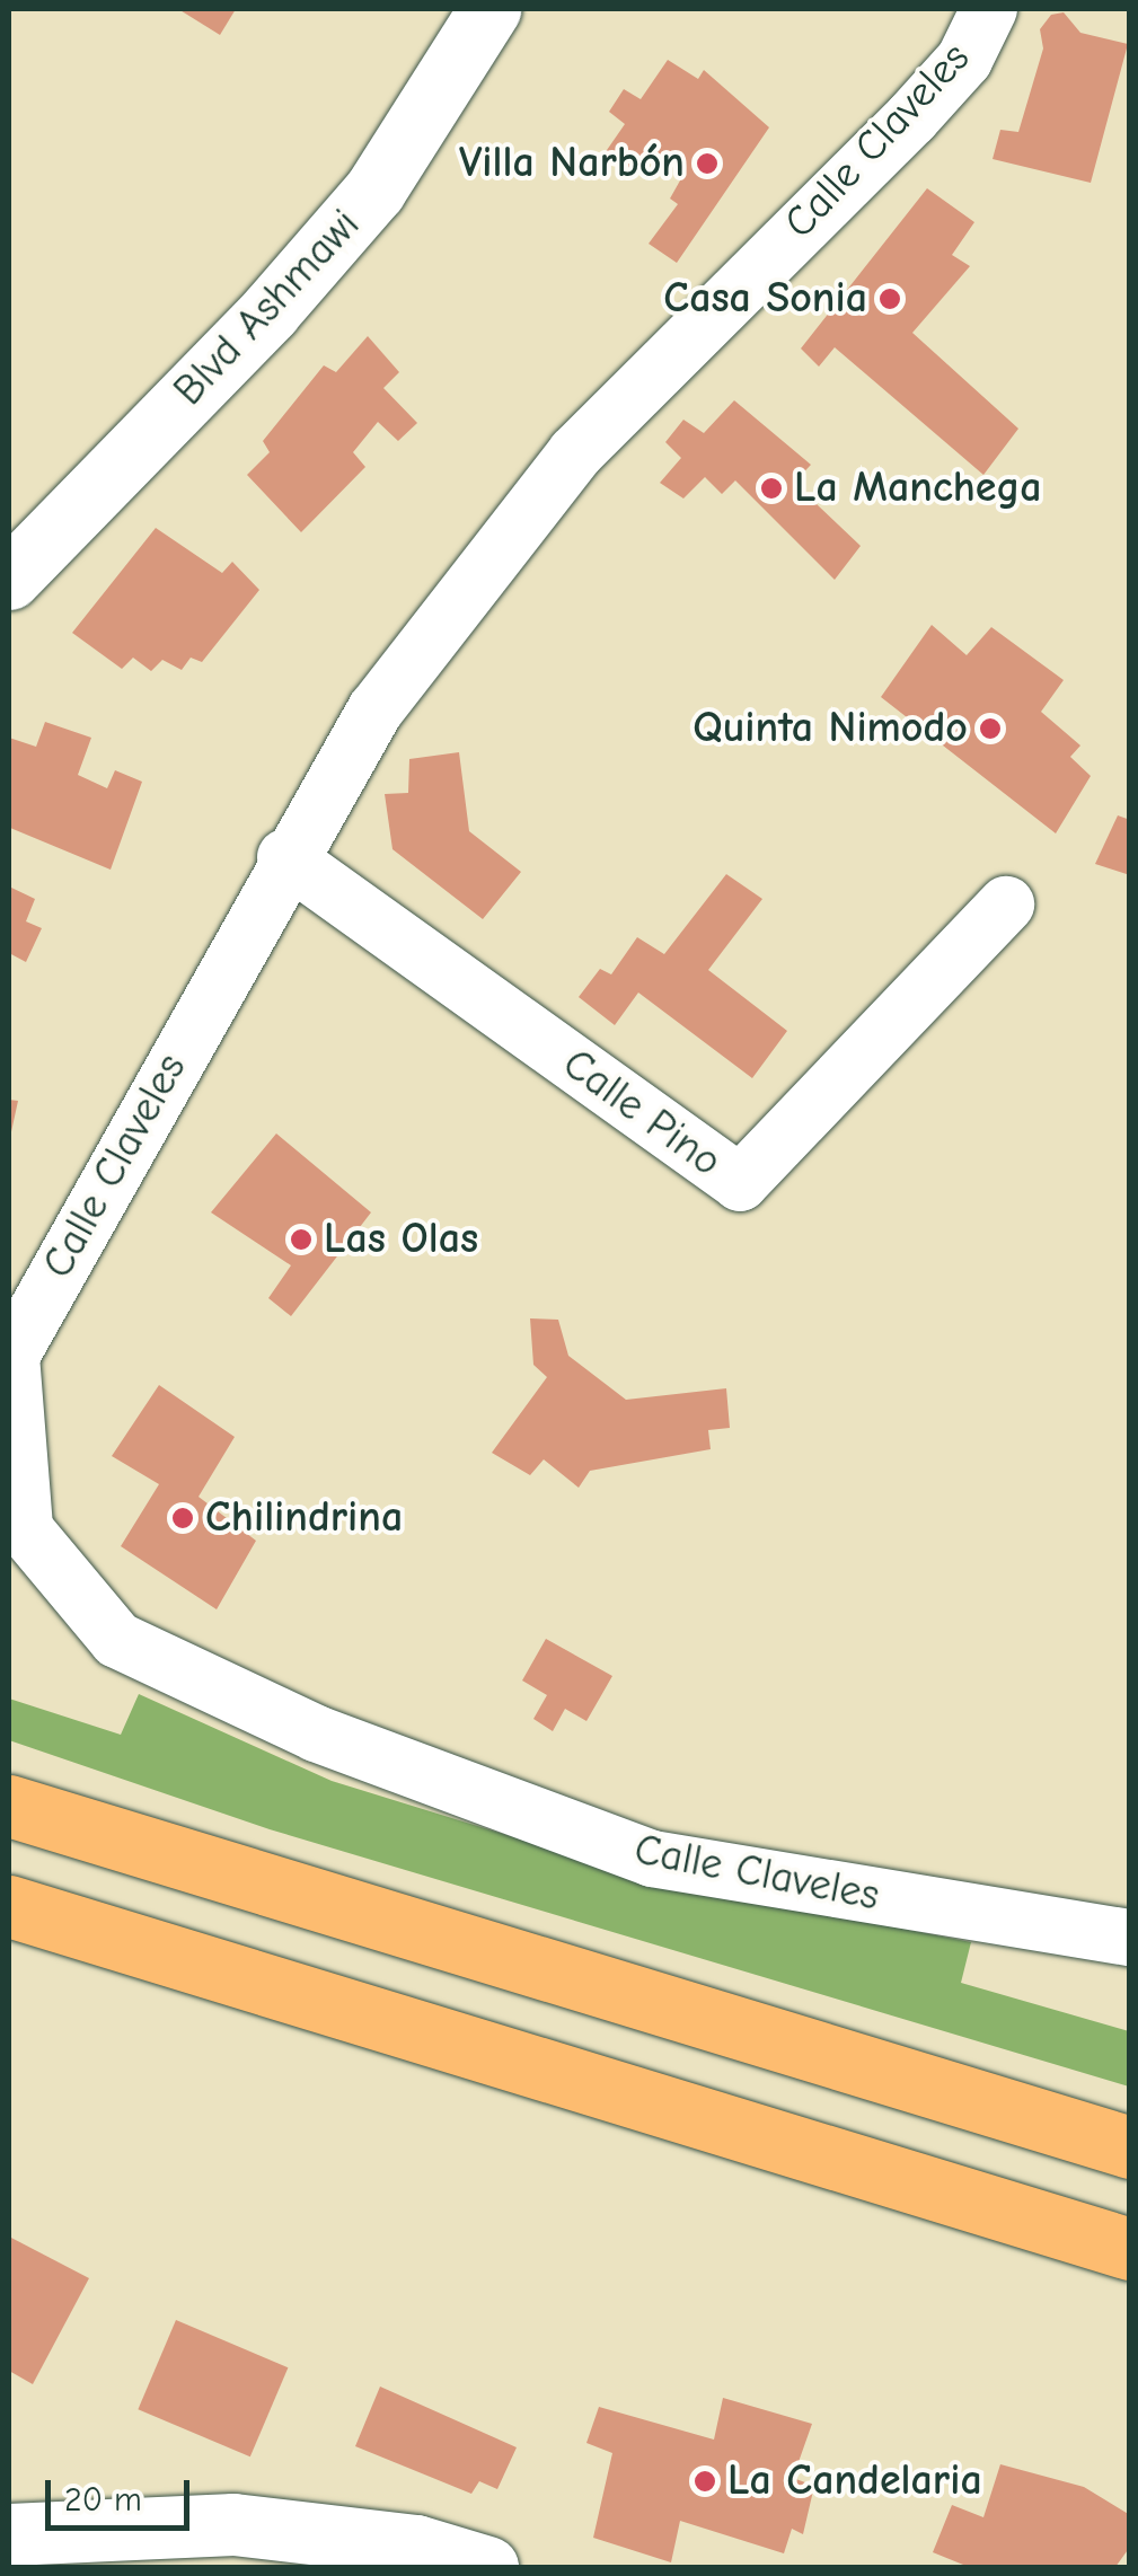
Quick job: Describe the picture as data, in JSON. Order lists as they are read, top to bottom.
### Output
{
  "streets": {
    "street": ["Calle Claveles", "Blvd Ashmawi", "Calle Pino"]
  },
  "crossings": [
    ["Calle Claveles", "Calle Pino"]
  ],
  "places": [
    "Villa Narbón",
    "Casa Sonia",
    "La Manchega",
    "Quinta Nimodo",
    "Las Olas",
    "Chilindrina",
    "La Candelaria"
  ],
  "scale_bar": "20 m"
}
